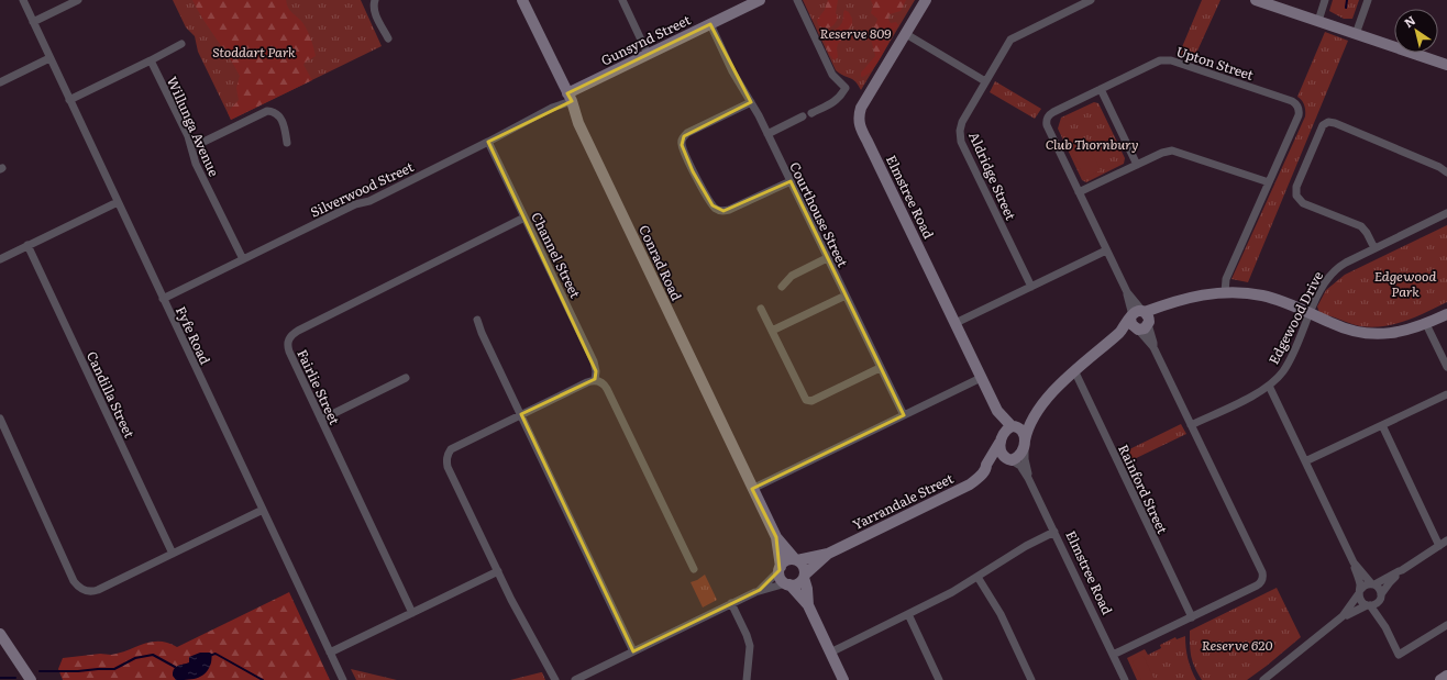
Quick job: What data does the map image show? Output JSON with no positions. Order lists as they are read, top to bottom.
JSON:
{
  "streets": {
    "street": [
      "Gunsynd Street",
      "Upton Street",
      "Willunga Avenue",
      "Aldridge Street",
      "Silverwood Street",
      "Elmstree Road",
      "Courthouse Street",
      "Channel Street",
      "Conrad Road",
      "Edgewood Drive",
      "Fyfe Road",
      "Fairlie Street",
      "Candilla Street",
      "Rainford Street",
      "Yarrandale Street"
    ]
  },
  "crossings": [
    ["Gunsynd Street", "Silverwood Street"],
    ["Gunsynd Street", "Courthouse Street"],
    ["Gunsynd Street", "Conrad Road"],
    ["Willunga Avenue", "Silverwood Street"],
    ["Silverwood Street", "Channel Street"],
    ["Silverwood Street", "Conrad Road"],
    ["Silverwood Street", "Fyfe Road"],
    ["Elmstree Road", "Yarrandale Street"],
    ["Channel Street", "Fairlie Street"],
    ["Conrad Road", "Yarrandale Street"]
  ],
  "parks": [
    "Reserve 809",
    "Stoddart Park",
    "Club Thornbury",
    "Edgewood Park",
    "Reserve 620"
  ],
  "north": "top left"
}
